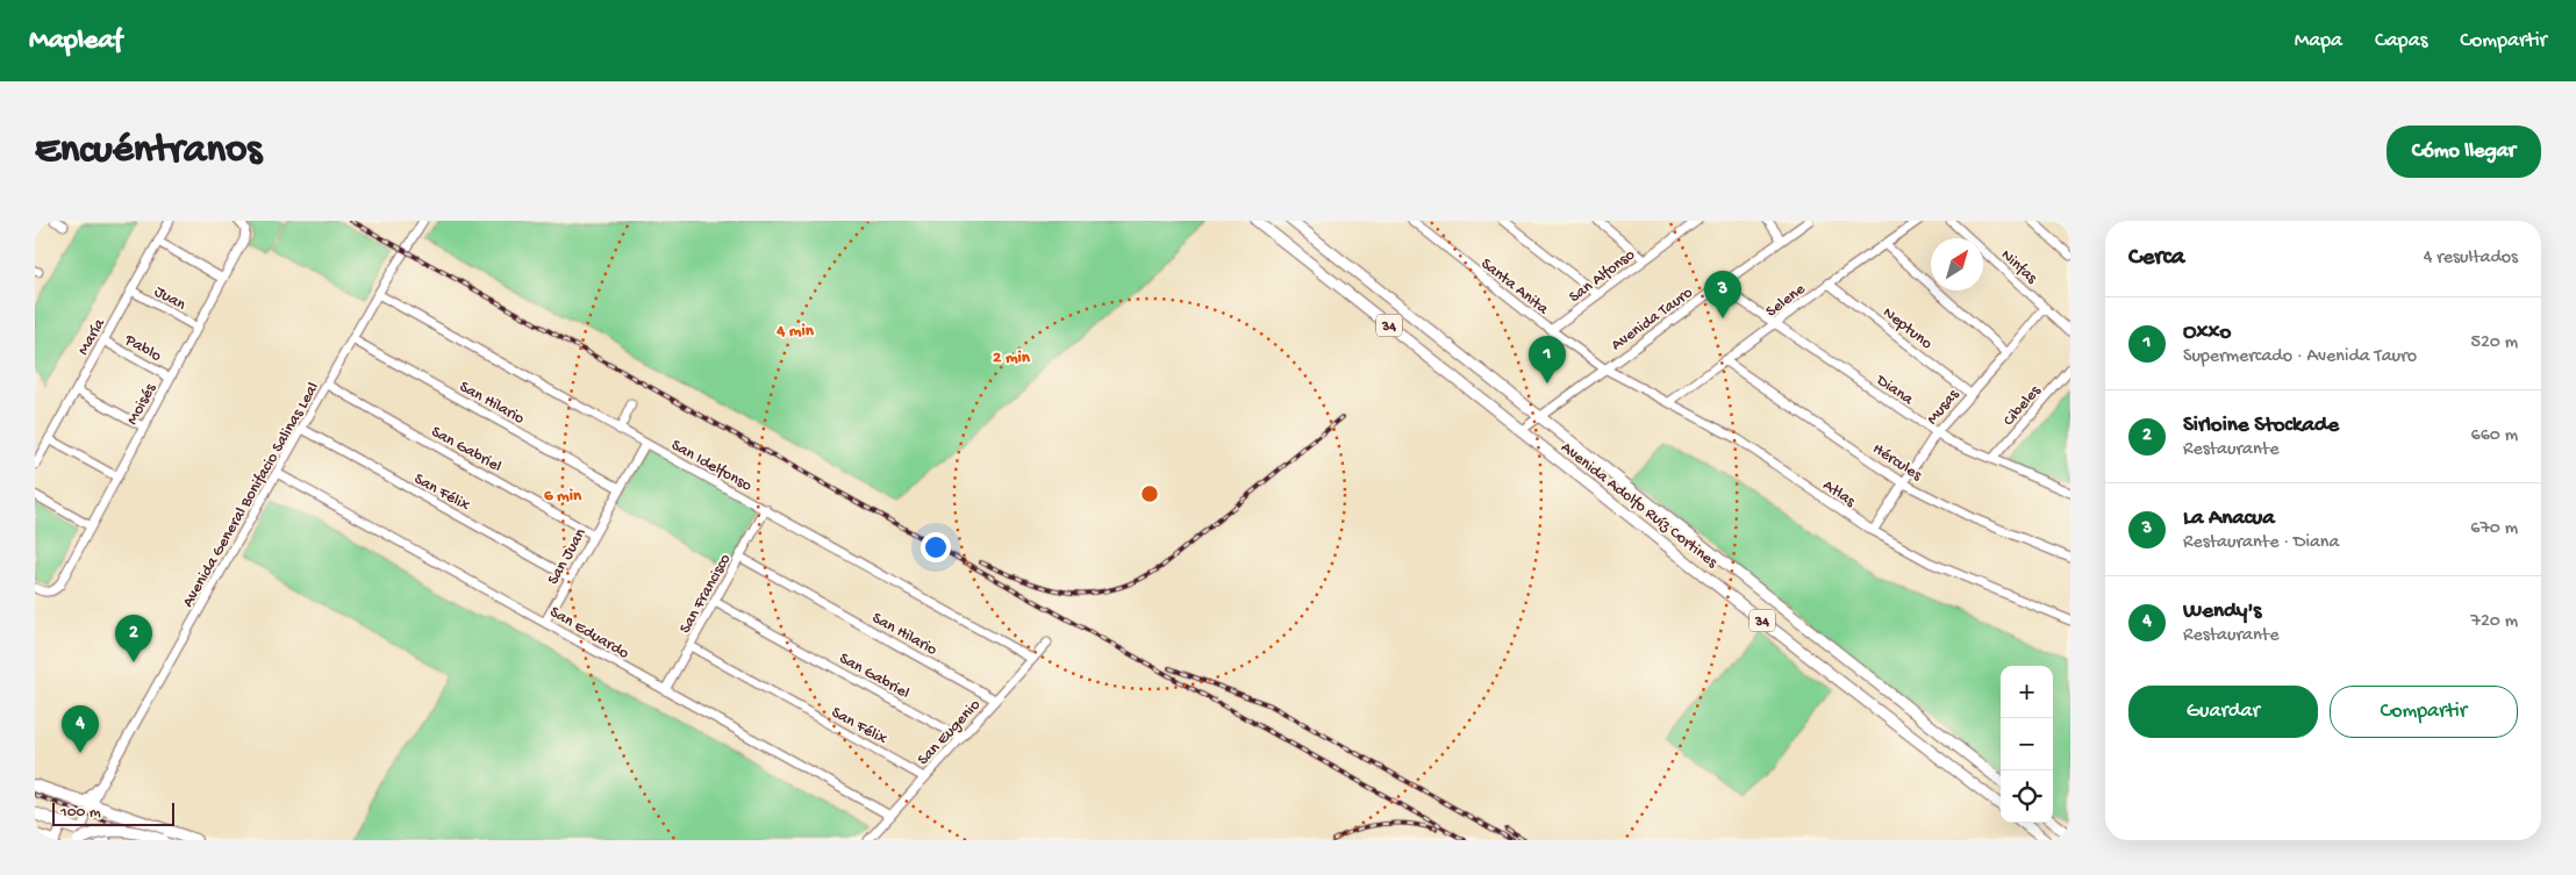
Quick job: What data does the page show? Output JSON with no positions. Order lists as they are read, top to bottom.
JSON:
{
  "streets": {
    "main road": ["34", "Avenida Adolfo Ruíz Cortines"],
    "street": [
      "Ninfas",
      "San Alfonso",
      "Santa Anita",
      "Juan",
      "Selene",
      "Avenida Tauro",
      "Neptuno",
      "María",
      "Pablo",
      "Diana",
      "San Hilario",
      "Moisés",
      "Cibeles",
      "Musas",
      "San Gabriel",
      "Hércules",
      "San Idelfonso",
      "San Félix",
      "Atlas",
      "Avenida General Bonifacio Salinas Leal",
      "San Juan",
      "San Francisco",
      "San Eduardo",
      "San Eugenio"
    ]
  },
  "crossings": [
    ["Ninfas", "Musas"],
    ["San Alfonso", "Santa Anita"],
    ["Santa Anita", "Avenida Tauro"],
    ["Santa Anita", "Atlas"],
    ["Juan", "María"],
    ["Juan", "Moisés"],
    ["Selene", "Neptuno"],
    ["Selene", "Diana"],
    ["Selene", "Hércules"],
    ["Selene", "Atlas"],
    ["Avenida Tauro", "Diana"],
    ["Avenida Tauro", "Atlas"],
    ["Avenida Tauro", "Avenida Adolfo Ruíz Cortines"],
    ["Neptuno", "Musas"],
    ["María", "Pablo"],
    ["Pablo", "Moisés"],
    ["Diana", "Cibeles"],
    ["Diana", "Musas"],
    ["San Hilario", "Avenida General Bonifacio Salinas Leal"],
    ["San Hilario", "San Juan"],
    ["San Hilario", "San Francisco"],
    ["San Hilario", "San Eugenio"],
    ["Musas", "Hércules"],
    ["Musas", "Atlas"],
    ["San Gabriel", "Avenida General Bonifacio Salinas Leal"],
    ["San Gabriel", "San Juan"],
    ["San Gabriel", "San Francisco"],
    ["San Gabriel", "San Eugenio"],
    ["San Idelfonso", "Avenida General Bonifacio Salinas Leal"],
    ["San Idelfonso", "San Juan"],
    ["San Idelfonso", "San Francisco"],
    ["San Idelfonso", "San Eugenio"],
    ["San Félix", "Avenida General Bonifacio Salinas Leal"],
    ["San Félix", "San Juan"],
    ["San Félix", "San Francisco"],
    ["San Félix", "San Eugenio"],
    ["Avenida General Bonifacio Salinas Leal", "San Eduardo"],
    ["San Juan", "San Eduardo"],
    ["San Francisco", "San Eduardo"],
    ["San Eduardo", "San Eugenio"]
  ],
  "scale_bar": "100 m",
  "north": "top right",
  "page": {
    "header": "Mapleaf",
    "nav": ["Mapa", "Capas", "Compartir"],
    "buttons": [
      "Cómo llegar",
      ["Guardar", "Compartir"]
    ],
    "title": "Encuéntranos",
    "heading": ["Cerca", "4 resultados"],
    "pins": [
      "3",
      "1",
      "2",
      "4"
    ],
    "list": [
      {
        "mark": "1",
        "name": "Oxxo",
        "note": "Supermercado · Avenida Tauro",
        "value": "520 m"
      },
      {
        "mark": "2",
        "name": "Sirloine Stockade",
        "note": "Restaurante",
        "value": "660 m"
      },
      {
        "mark": "3",
        "name": "La Anacua",
        "note": "Restaurante · Diana",
        "value": "670 m"
      },
      {
        "mark": "4",
        "name": "Wendy's",
        "note": "Restaurante",
        "value": "720 m"
      }
    ],
    "map_buttons": ["+", "−"],
    "scale": "100 m"
  },
  "rings": ["4 min", "2 min", "6 min"]
}
